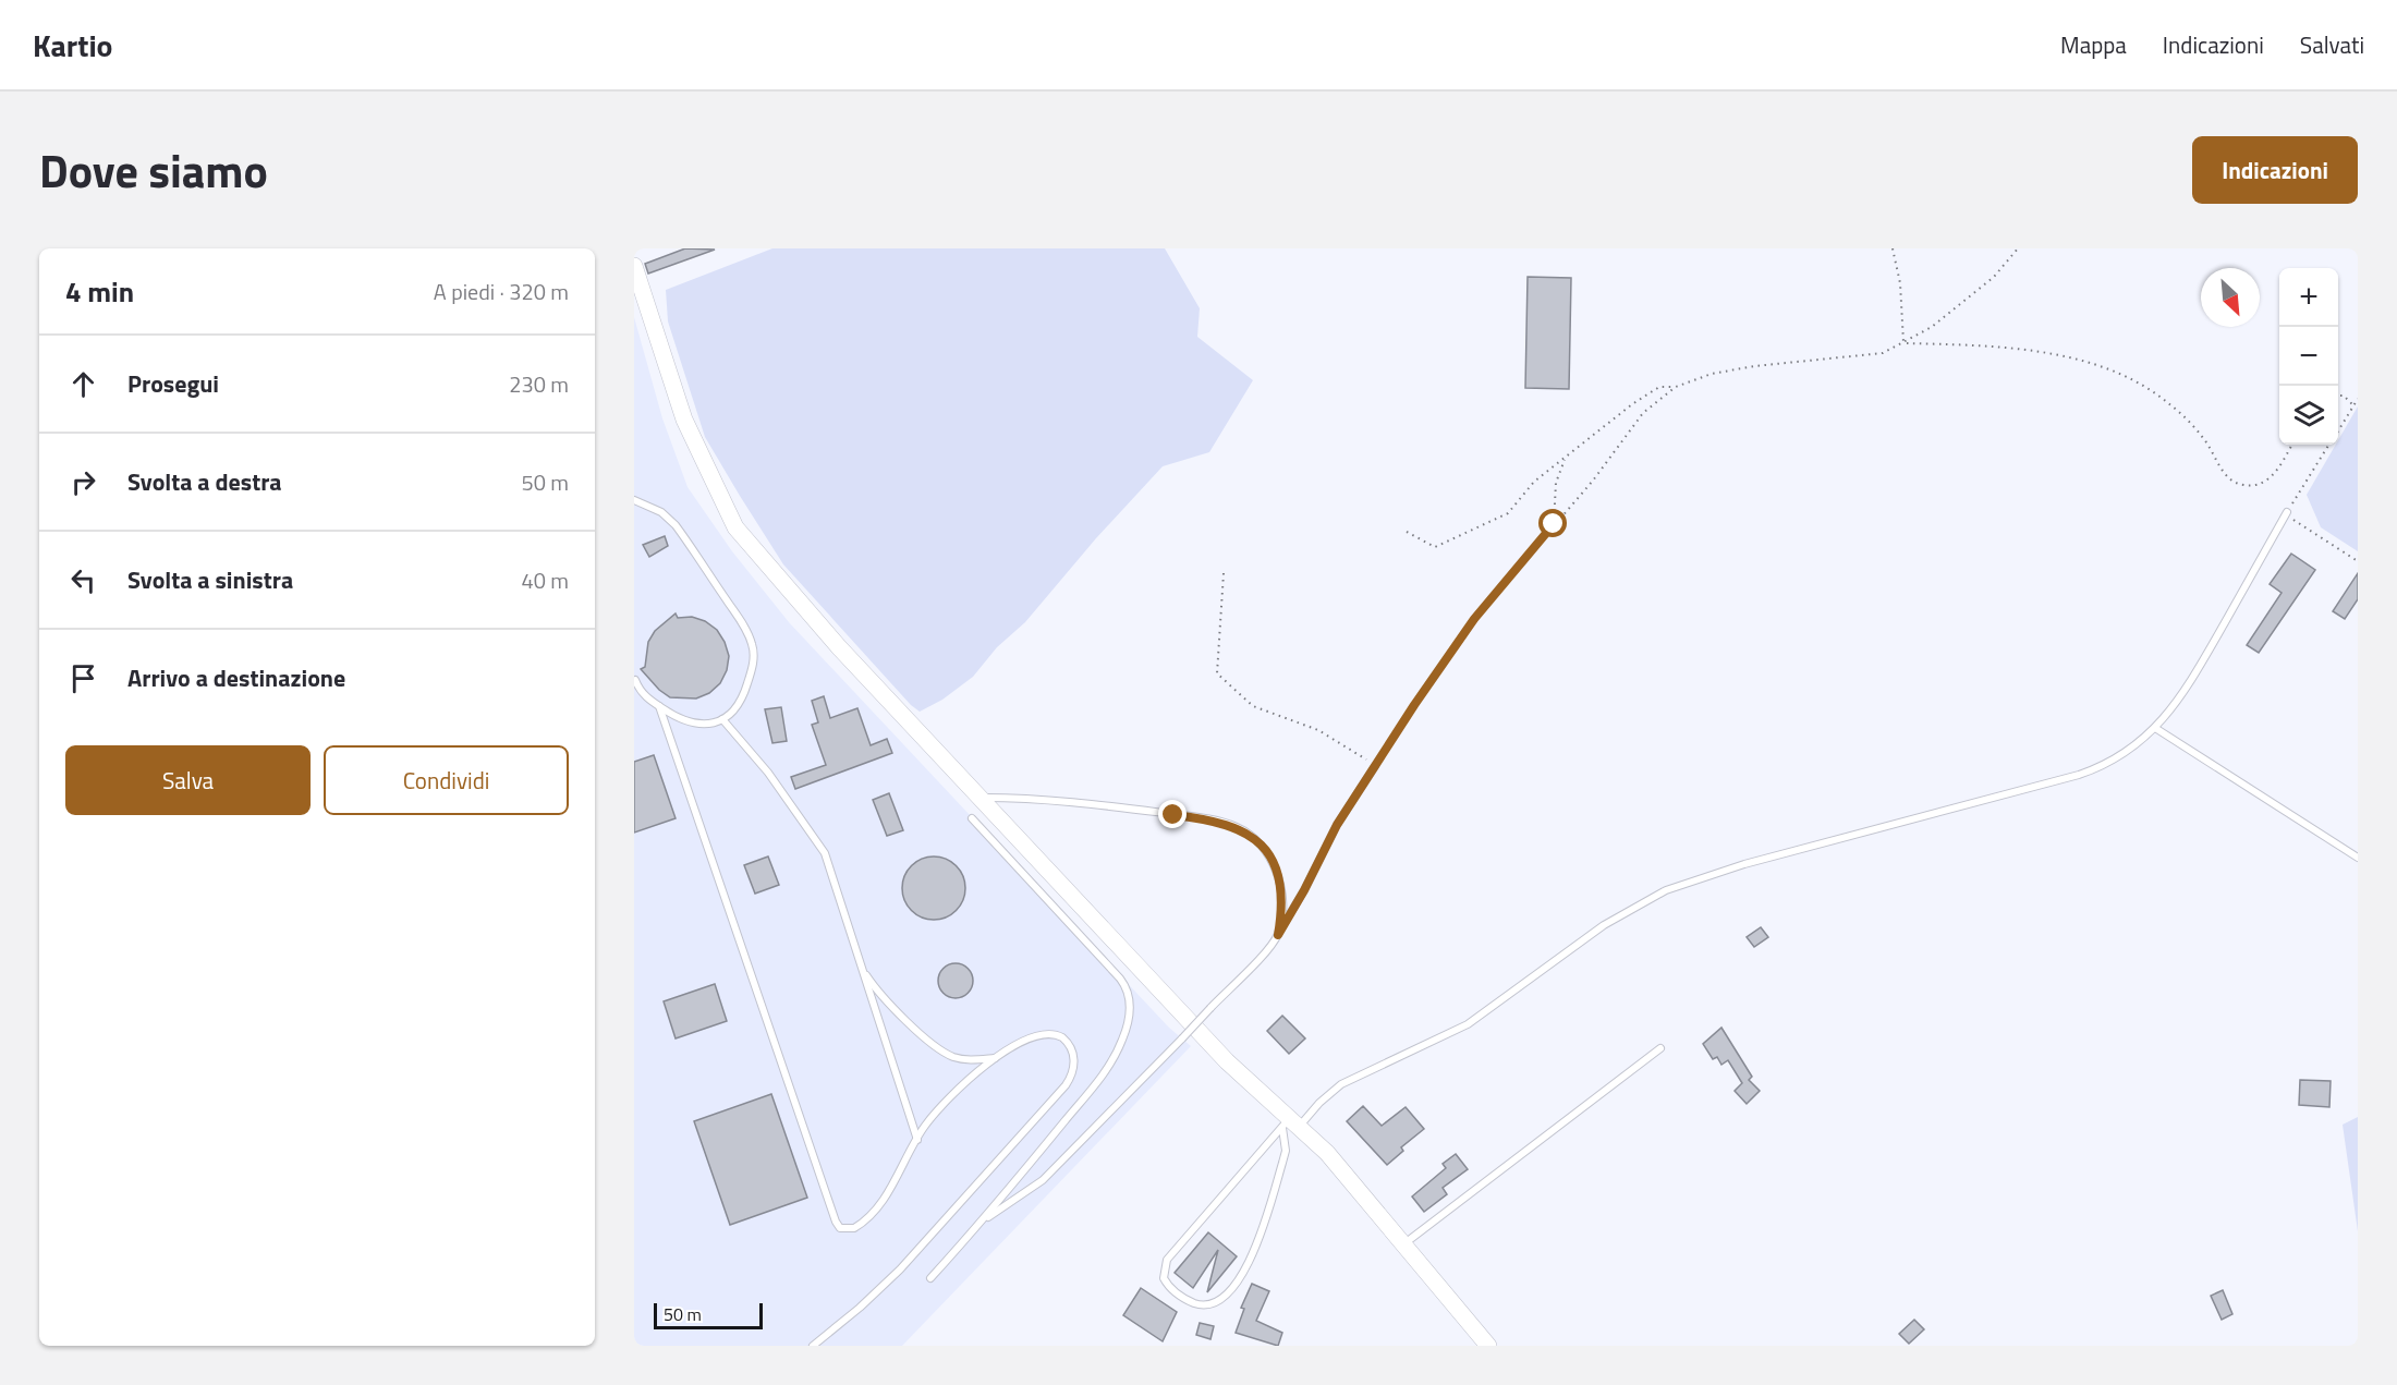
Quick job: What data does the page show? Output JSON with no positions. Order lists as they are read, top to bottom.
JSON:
{
  "scale_bar": "50 m",
  "north": "bottom right",
  "page": {
    "header": "Kartio",
    "nav": ["Mappa", "Indicazioni", "Salvati"],
    "title": "Dove siamo",
    "buttons": [
      "Indicazioni",
      ["Salva", "Condividi"]
    ],
    "heading": ["4 min", "A piedi · 320 m"],
    "map_buttons": ["+", "−"],
    "list": [
      ["Prosegui", "230 m"],
      ["Svolta a destra", "50 m"],
      ["Svolta a sinistra", "40 m"],
      "Arrivo a destinazione"
    ],
    "scale": "50 m"
  }
}
